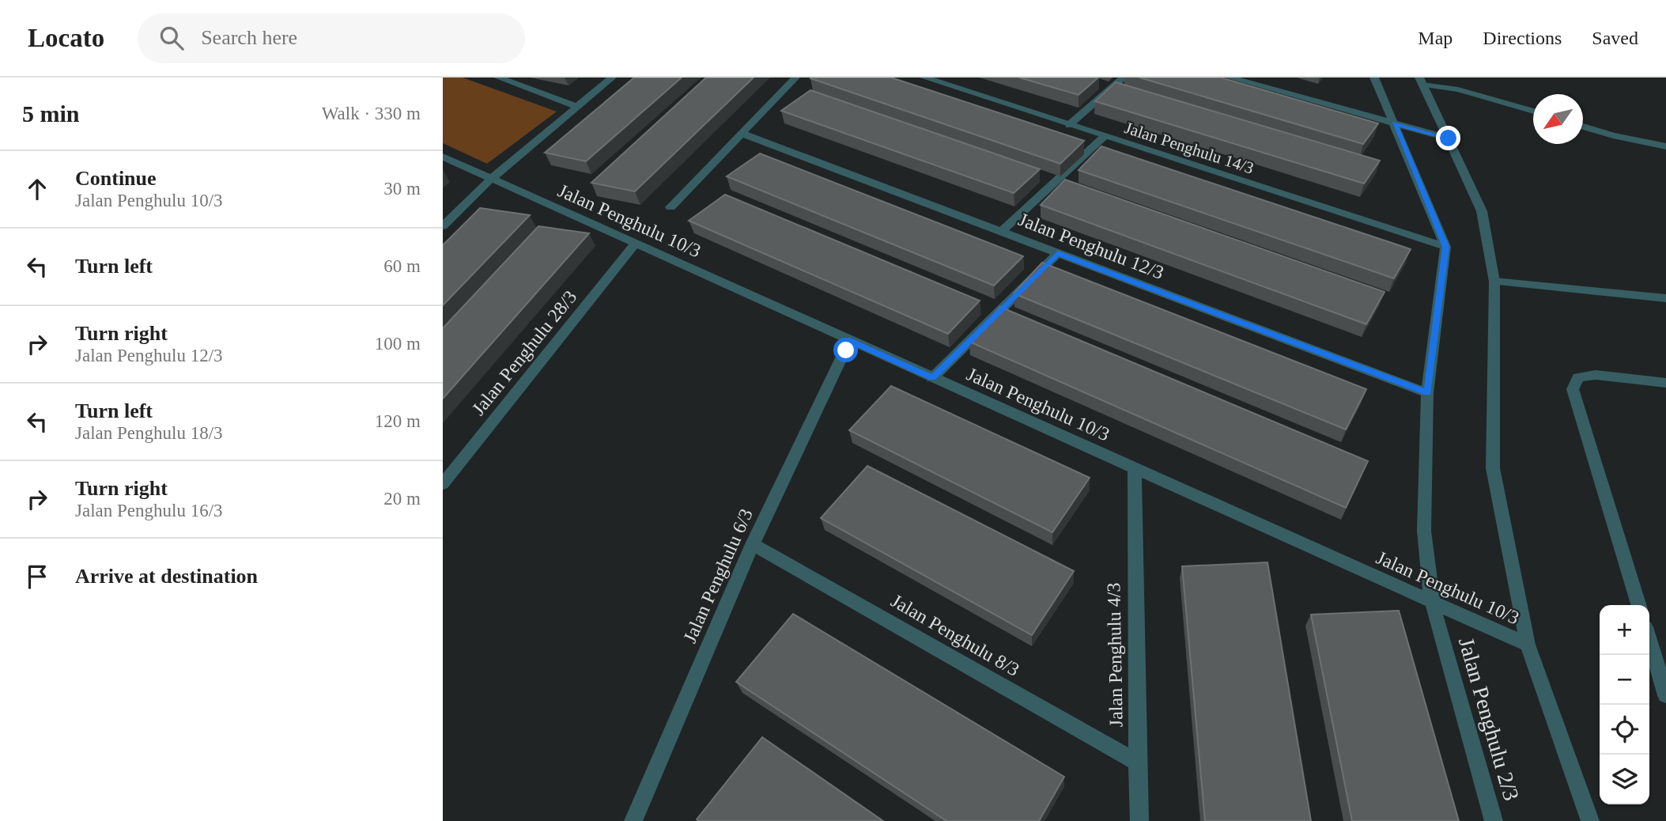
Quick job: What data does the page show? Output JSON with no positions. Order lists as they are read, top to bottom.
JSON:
{
  "streets": {
    "street": [
      "Jalan Penghulu 14/3",
      "Jalan Penghulu 10/3",
      "Jalan Penghulu 12/3",
      "Jalan Penghulu 28/3",
      "Jalan Penghulu 6/3",
      "Jalan Penghulu 8/3",
      "Jalan Penghulu 4/3",
      "Jalan Penghulu 2/3"
    ]
  },
  "crossings": [
    ["Jalan Penghulu 14/3", "Jalan Penghulu 2/3"],
    ["Jalan Penghulu 10/3", "Jalan Penghulu 28/3"],
    ["Jalan Penghulu 10/3", "Jalan Penghulu 6/3"],
    ["Jalan Penghulu 10/3", "Jalan Penghulu 4/3"],
    ["Jalan Penghulu 10/3", "Jalan Penghulu 2/3"],
    ["Jalan Penghulu 12/3", "Jalan Penghulu 2/3"],
    ["Jalan Penghulu 6/3", "Jalan Penghulu 8/3"],
    ["Jalan Penghulu 8/3", "Jalan Penghulu 4/3"]
  ],
  "north": "bottom left",
  "page": {
    "header": "Locato",
    "search": "Search here",
    "nav": ["Map", "Directions", "Saved"],
    "heading": ["5 min", "Walk · 330 m"],
    "list": [
      ["Continue", "Jalan Penghulu 10/3", "30 m"],
      ["Turn left", "60 m"],
      ["Turn right", "Jalan Penghulu 12/3", "100 m"],
      ["Turn left", "Jalan Penghulu 18/3", "120 m"],
      ["Turn right", "Jalan Penghulu 16/3", "20 m"],
      "Arrive at destination"
    ],
    "map_buttons": ["+", "−"]
  }
}
